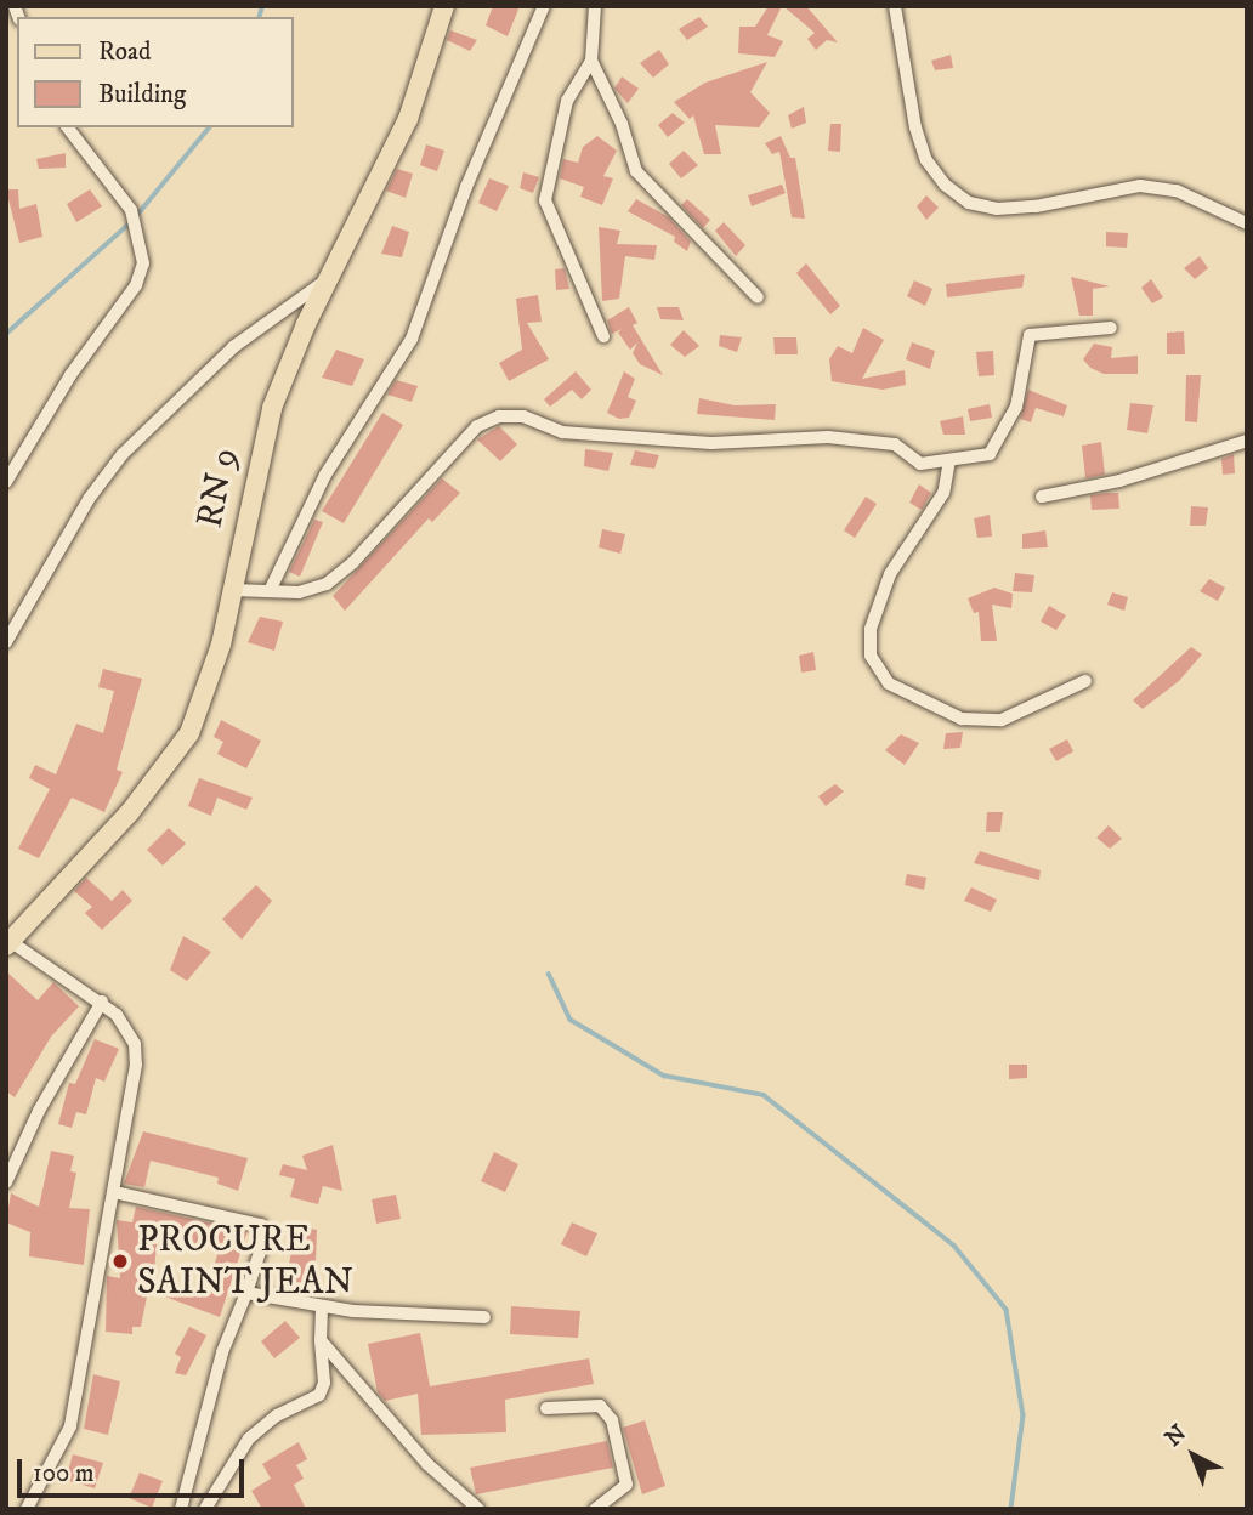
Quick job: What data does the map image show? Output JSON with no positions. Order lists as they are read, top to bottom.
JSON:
{
  "streets": {
    "main road": ["RN 9"]
  },
  "places": ["PROCURE SAINT JEAN"],
  "legend": ["Road", "Building"],
  "scale_bar": "100 m",
  "north": "top left"
}
